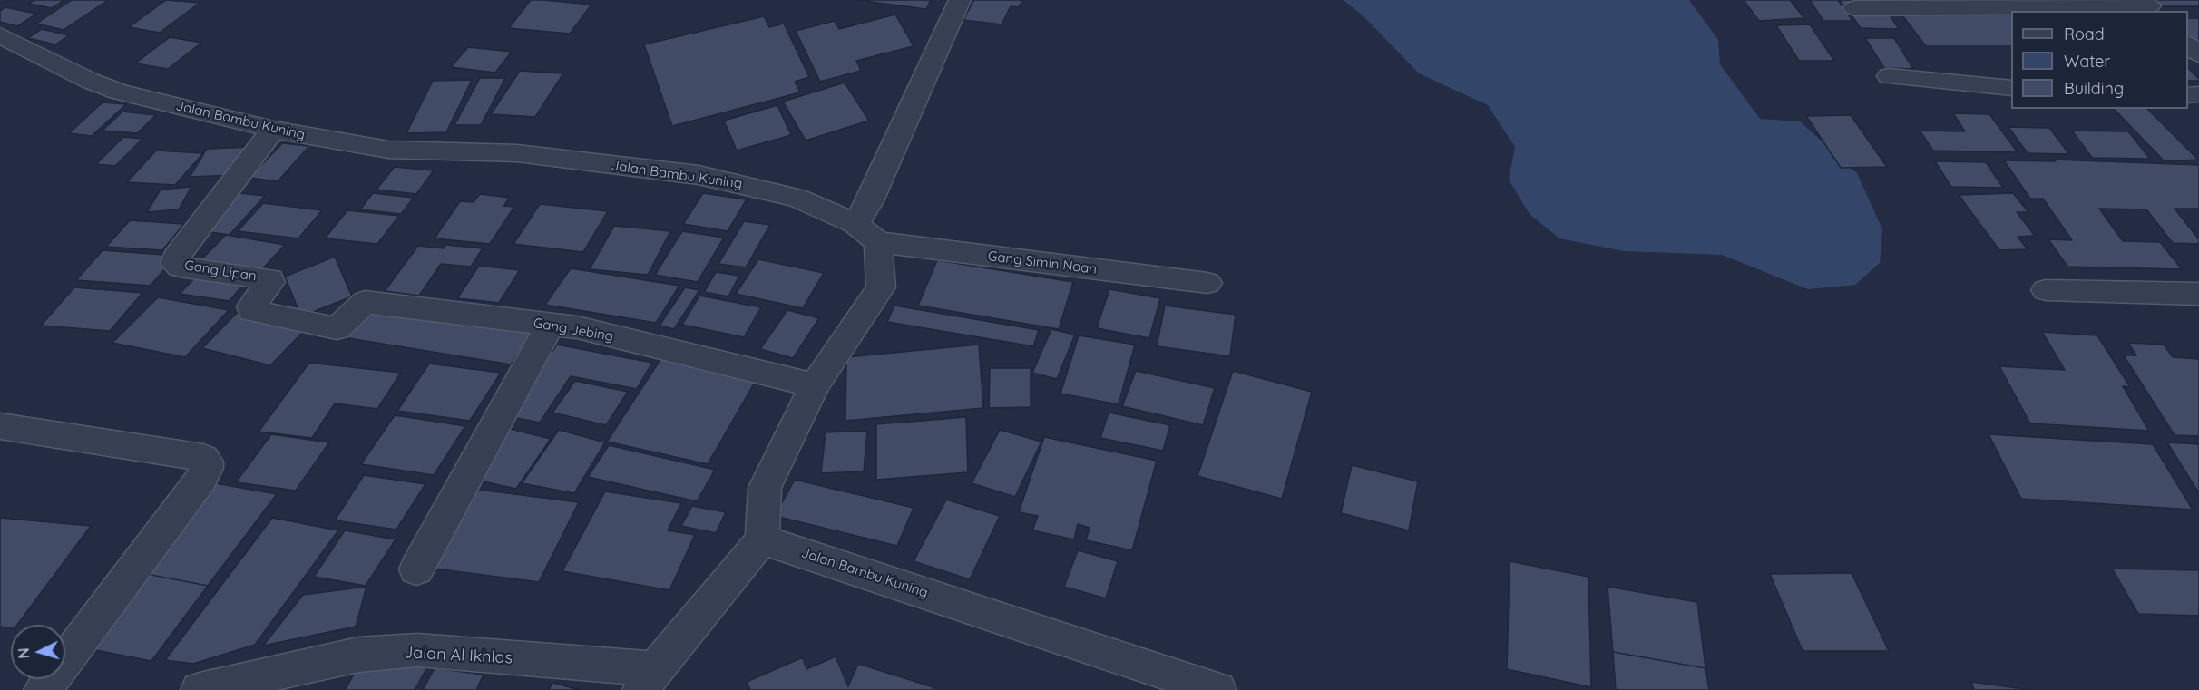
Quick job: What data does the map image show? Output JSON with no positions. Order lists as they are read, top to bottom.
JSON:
{
  "streets": {
    "street": [
      "Jalan Bambu Kuning",
      "Gang Simin Noan",
      "Gang Lipan",
      "Gang Jebing",
      "Jalan Al Ikhlas"
    ]
  },
  "crossings": [
    ["Jalan Bambu Kuning", "Gang Simin Noan"],
    ["Jalan Bambu Kuning", "Gang Lipan"],
    ["Gang Lipan", "Gang Jebing"]
  ],
  "legend": ["Road", "Water", "Building"],
  "north": "left"
}
